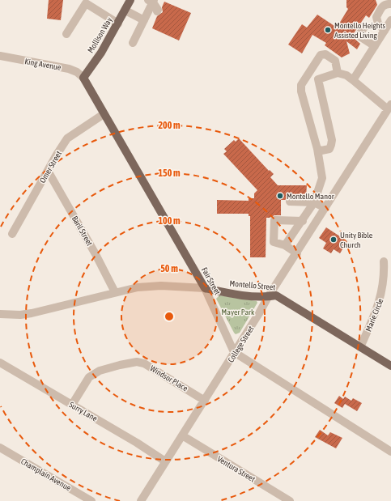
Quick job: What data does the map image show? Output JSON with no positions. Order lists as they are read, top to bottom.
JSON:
{
  "streets": {
    "main road": ["Mollison Way", "Fair Street", "Montello Street"],
    "street": [
      "King Avenue",
      "Omer Street",
      "Baril Street",
      "Marie Circle",
      "College Street",
      "Windsor Place",
      "Surry Lane",
      "Ventura Street",
      "Champlain Avenue"
    ]
  },
  "crossings": [
    ["Mollison Way", "King Avenue"],
    ["Mollison Way", "Fair Street"],
    ["King Avenue", "Fair Street"],
    ["Omer Street", "Baril Street"],
    ["Omer Street", "Fair Street"],
    ["Baril Street", "Montello Street"],
    ["Fair Street", "Montello Street"],
    ["Fair Street", "College Street"],
    ["Montello Street", "Marie Circle"],
    ["Montello Street", "College Street"],
    ["College Street", "Windsor Place"],
    ["College Street", "Surry Lane"],
    ["College Street", "Ventura Street"],
    ["Windsor Place", "Surry Lane"]
  ],
  "parks": ["Mayer Park"],
  "places": ["Montello Heights Assisted Living", "Montello Manor", "Unity Bible Church"],
  "rings": [
    "200 m",
    "150 m",
    "100 m",
    "50 m"
  ]
}
